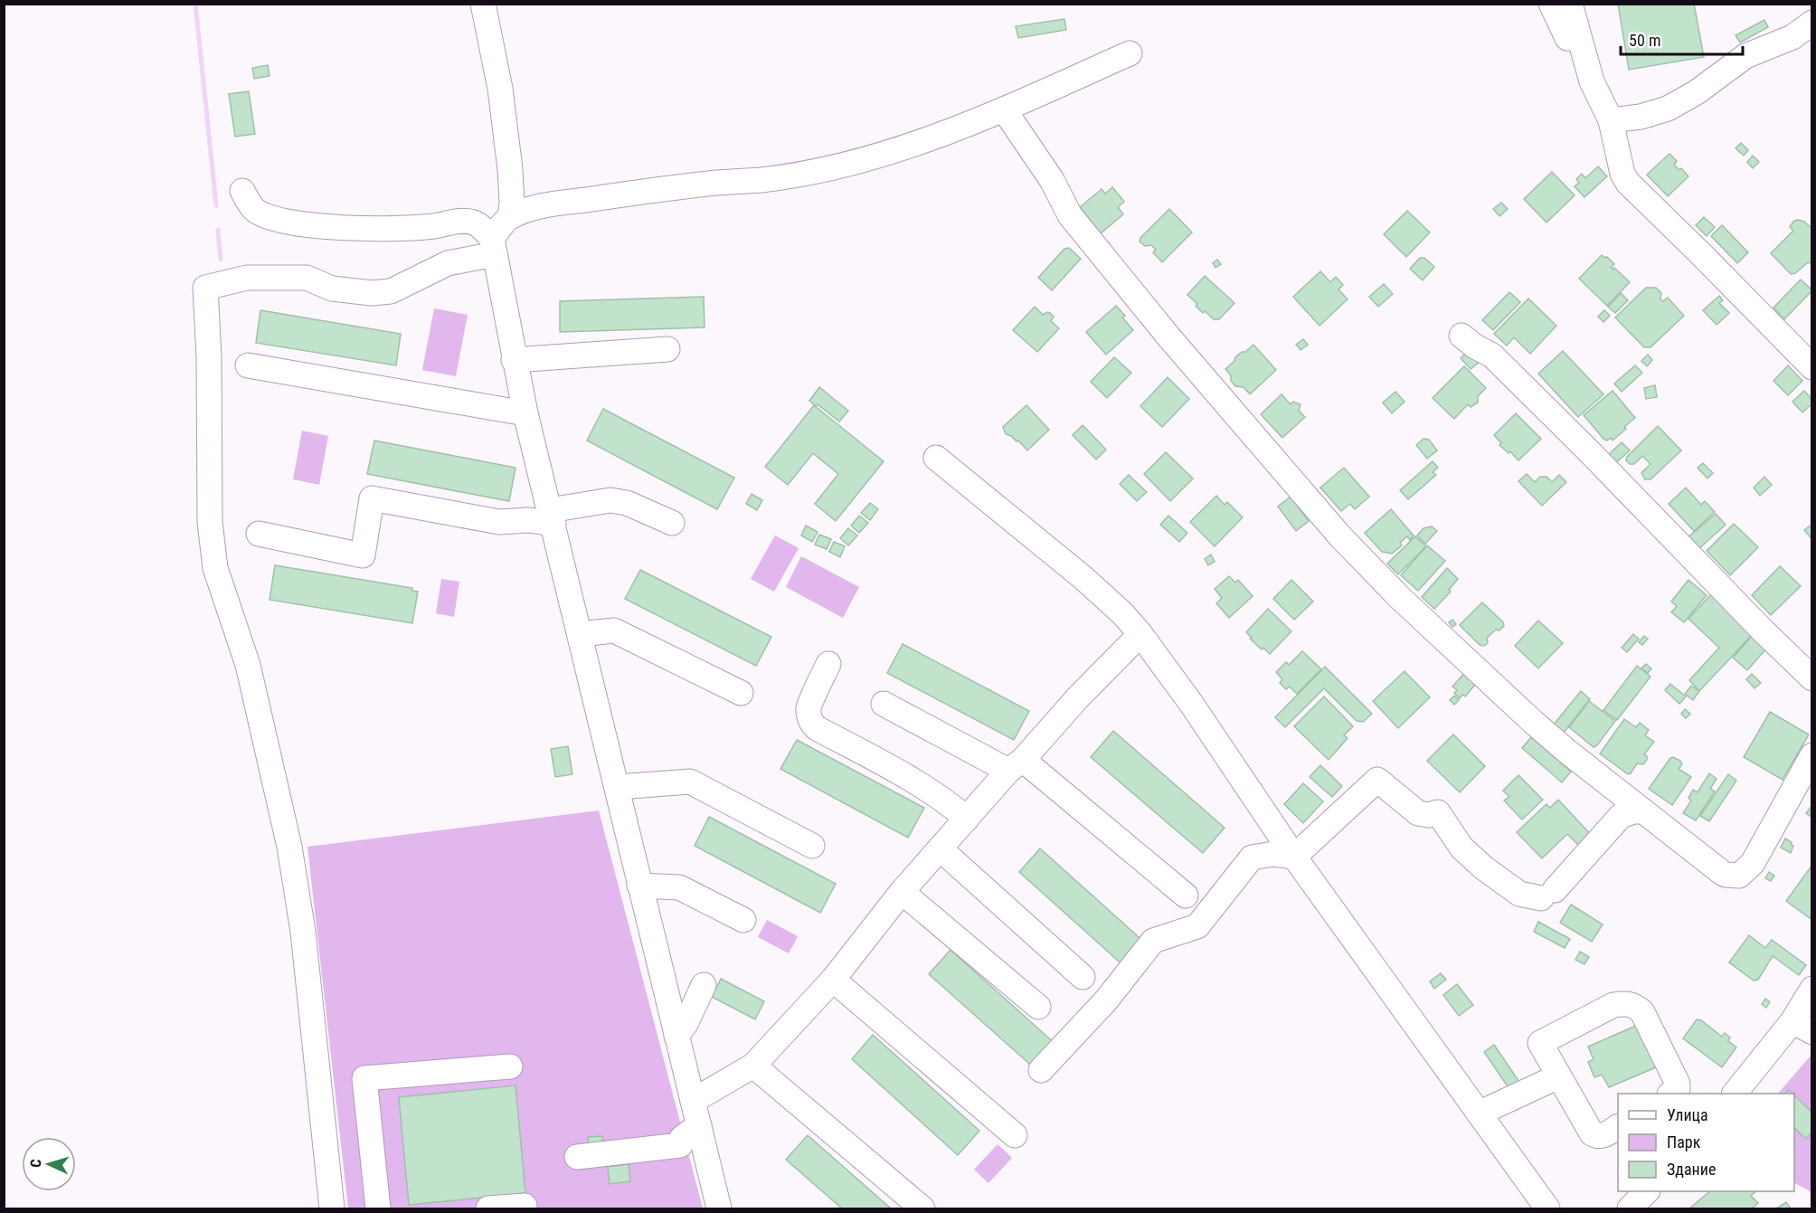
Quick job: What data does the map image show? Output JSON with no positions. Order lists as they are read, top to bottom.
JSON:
{
  "legend": ["Улица", "Парк", "Здание"],
  "scale_bar": "50 m",
  "north": "left"
}
